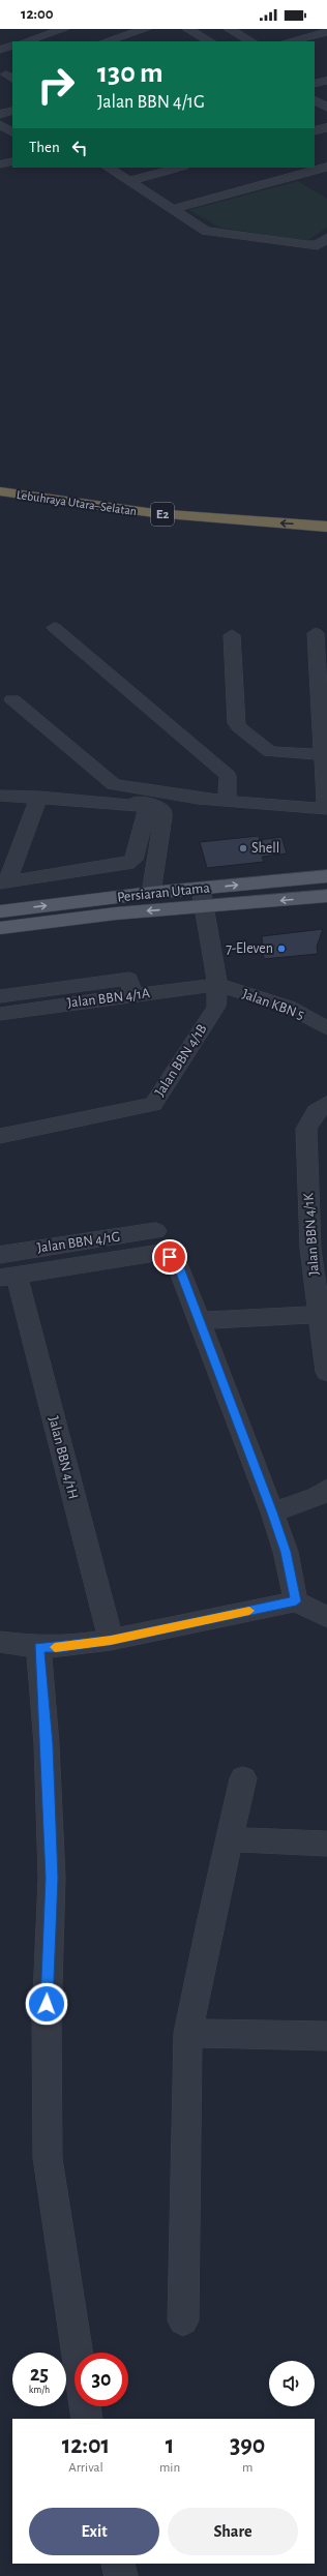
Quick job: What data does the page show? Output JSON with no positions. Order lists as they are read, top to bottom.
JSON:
{
  "streets": {
    "highway": ["Lebuhraya Utara–Selatan", "E2"],
    "main road": ["Persiaran Utama"],
    "street": [
      "Jalan BBN 4/1A",
      "Jalan KBN 5",
      "Jalan BBN 4/1B",
      "Jalan BBN 4/1K",
      "Jalan BBN 4/1G",
      "Jalan BBN 4/1H"
    ]
  },
  "crossings": [
    ["Persiaran Utama", "Jalan BBN 4/1B"],
    ["Jalan BBN 4/1A", "Jalan KBN 5"],
    ["Jalan BBN 4/1A", "Jalan BBN 4/1B"],
    ["Jalan KBN 5", "Jalan BBN 4/1B"]
  ],
  "places": ["Shell", "7-Eleven"],
  "page": {
    "status": "12:00",
    "turn": ["130 m", "Jalan BBN 4/1G"],
    "then": "Then",
    "speed": "25 km/h",
    "limit": "30",
    "eta": [
      "12:01",
      "Arrival",
      "1",
      "min",
      "390",
      "m"
    ],
    "buttons": ["Exit", "Share"]
  }
}
